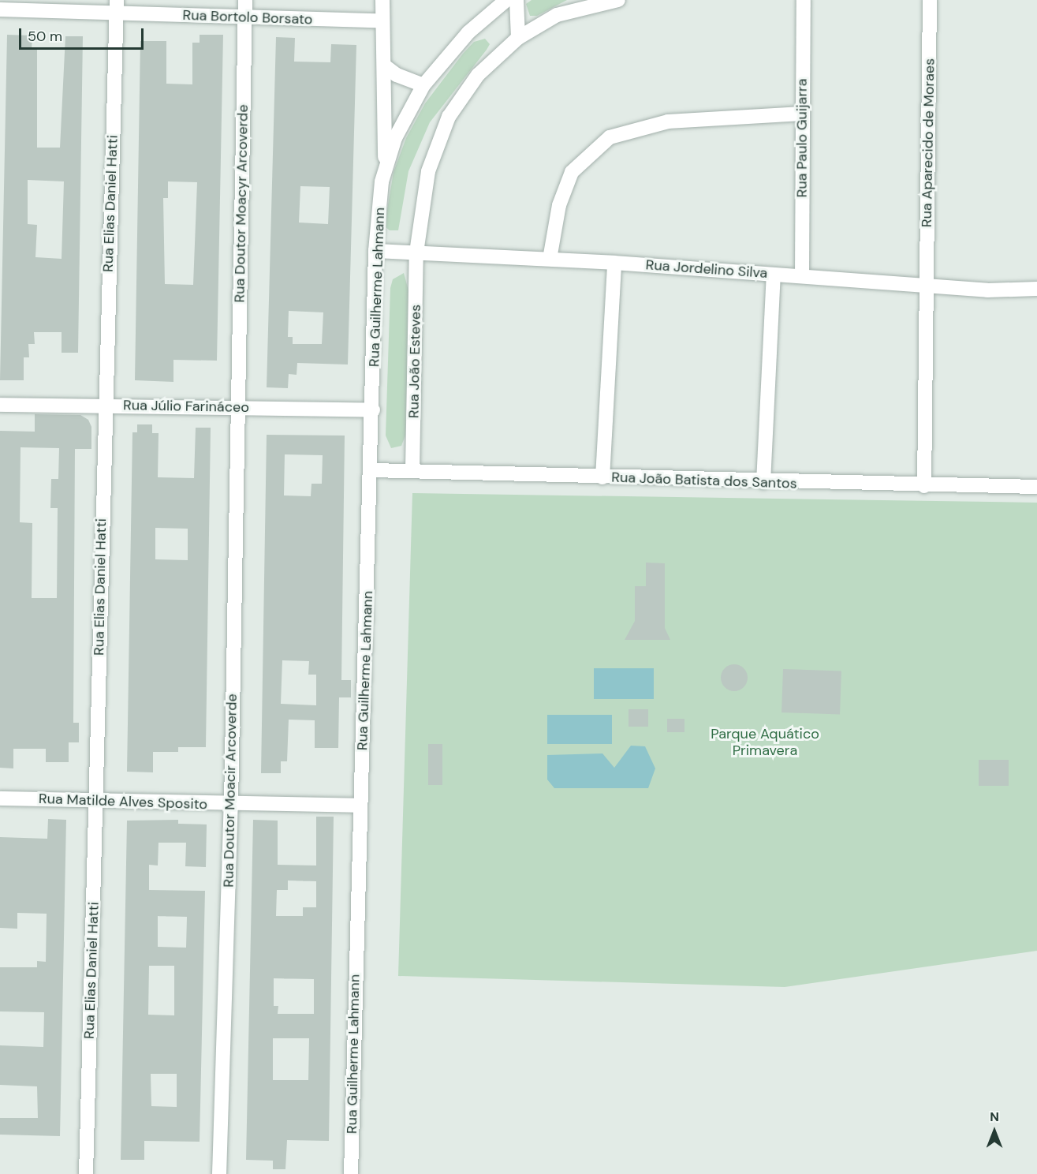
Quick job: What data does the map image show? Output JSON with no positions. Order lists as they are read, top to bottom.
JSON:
{
  "streets": {
    "street": [
      "Rua Bortolo Borsato",
      "Rua Paulo Guijarra",
      "Rua Aparecido de Moraes",
      "Rua Elias Daniel Hatti",
      "Rua Doutor Moacyr Arcoverde",
      "Rua Jordelino Silva",
      "Rua Guilherme Lahmann",
      "Rua João Esteves",
      "Rua Júlio Farináceo",
      "Rua João Batista dos Santos",
      "Rua Doutor Moacir Arcoverde",
      "Rua Matilde Alves Sposito"
    ]
  },
  "crossings": [
    ["Rua Bortolo Borsato", "Rua Elias Daniel Hatti"],
    ["Rua Bortolo Borsato", "Rua Doutor Moacyr Arcoverde"],
    ["Rua Bortolo Borsato", "Rua Guilherme Lahmann"],
    ["Rua Paulo Guijarra", "Rua Jordelino Silva"],
    ["Rua Aparecido de Moraes", "Rua Jordelino Silva"],
    ["Rua Aparecido de Moraes", "Rua João Batista dos Santos"],
    ["Rua Elias Daniel Hatti", "Rua Júlio Farináceo"],
    ["Rua Elias Daniel Hatti", "Rua Matilde Alves Sposito"],
    ["Rua Doutor Moacyr Arcoverde", "Rua Júlio Farináceo"],
    ["Rua Doutor Moacyr Arcoverde", "Rua Doutor Moacir Arcoverde"],
    ["Rua Jordelino Silva", "Rua Guilherme Lahmann"],
    ["Rua Jordelino Silva", "Rua João Esteves"],
    ["Rua Guilherme Lahmann", "Rua Júlio Farináceo"],
    ["Rua Guilherme Lahmann", "Rua João Batista dos Santos"],
    ["Rua Guilherme Lahmann", "Rua Matilde Alves Sposito"],
    ["Rua João Esteves", "Rua João Batista dos Santos"],
    ["Rua Júlio Farináceo", "Rua Doutor Moacir Arcoverde"],
    ["Rua Doutor Moacir Arcoverde", "Rua Matilde Alves Sposito"]
  ],
  "parks": ["Parque Aquático Primavera"],
  "scale_bar": "50 m",
  "north": "top"
}
